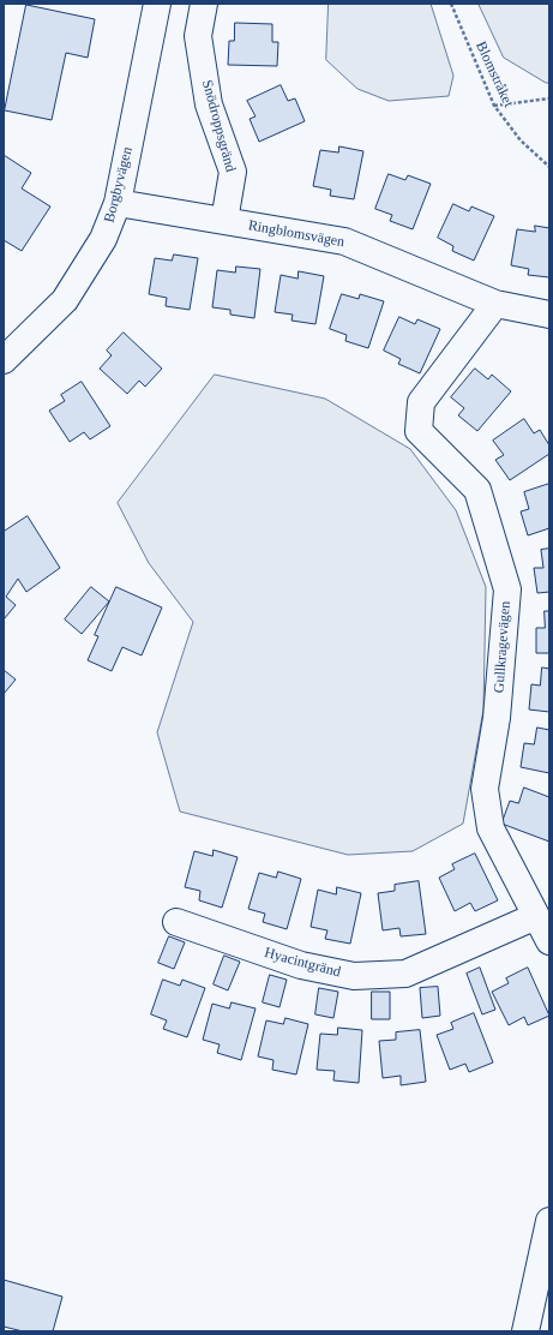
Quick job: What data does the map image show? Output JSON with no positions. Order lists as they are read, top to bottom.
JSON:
{
  "streets": {
    "street": [
      "Snödroppsgränd",
      "Borgbyvägen",
      "Ringblomsvägen",
      "Gullkragevägen",
      "Hyacintgränd"
    ],
    "path": ["Blomstråket"]
  },
  "crossings": [
    ["Snödroppsgränd", "Ringblomsvägen"],
    ["Borgbyvägen", "Ringblomsvägen"],
    ["Ringblomsvägen", "Gullkragevägen"],
    ["Gullkragevägen", "Hyacintgränd"]
  ]
}
